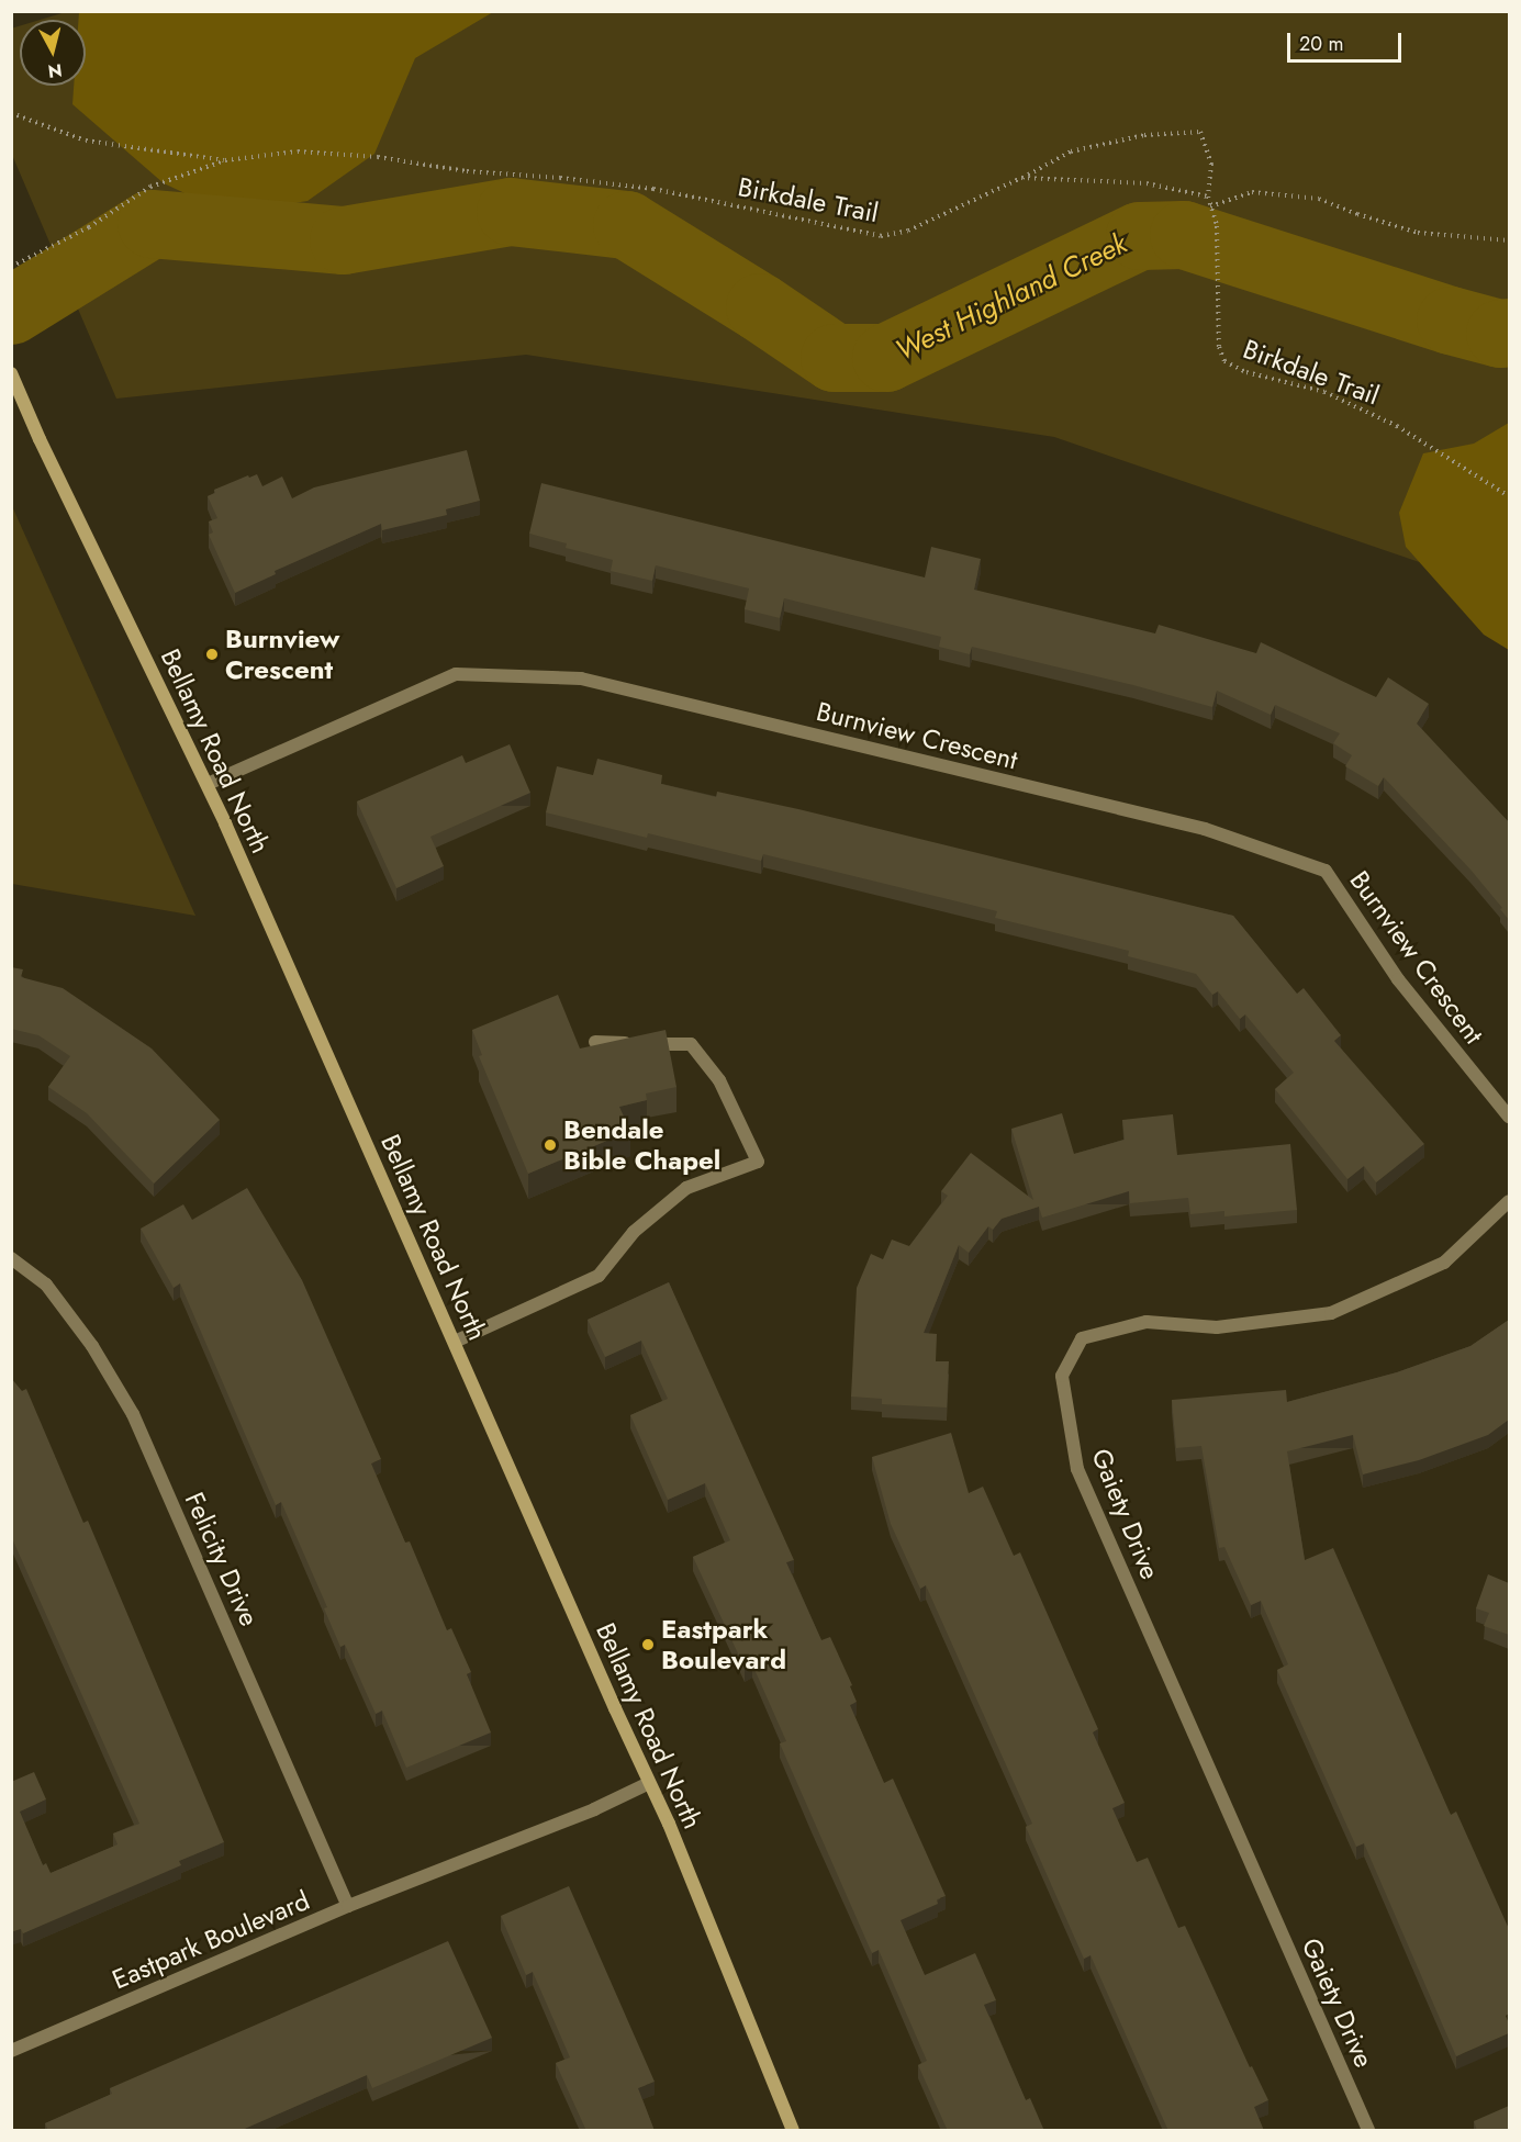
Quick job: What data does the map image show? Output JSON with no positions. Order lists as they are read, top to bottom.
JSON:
{
  "streets": {
    "street": [
      "Burnview Crescent",
      "Bellamy Road North",
      "Gaiety Drive",
      "Felicity Drive",
      "Eastpark Boulevard"
    ],
    "path": ["Birkdale Trail"]
  },
  "crossings": [
    ["Burnview Crescent", "Bellamy Road North"],
    ["Bellamy Road North", "Eastpark Boulevard"],
    ["Felicity Drive", "Eastpark Boulevard"]
  ],
  "water": ["West Highland Creek"],
  "places": ["Burnview Crescent", "Bendale Bible Chapel", "Eastpark Boulevard"],
  "scale_bar": "20 m",
  "north": "bottom"
}
